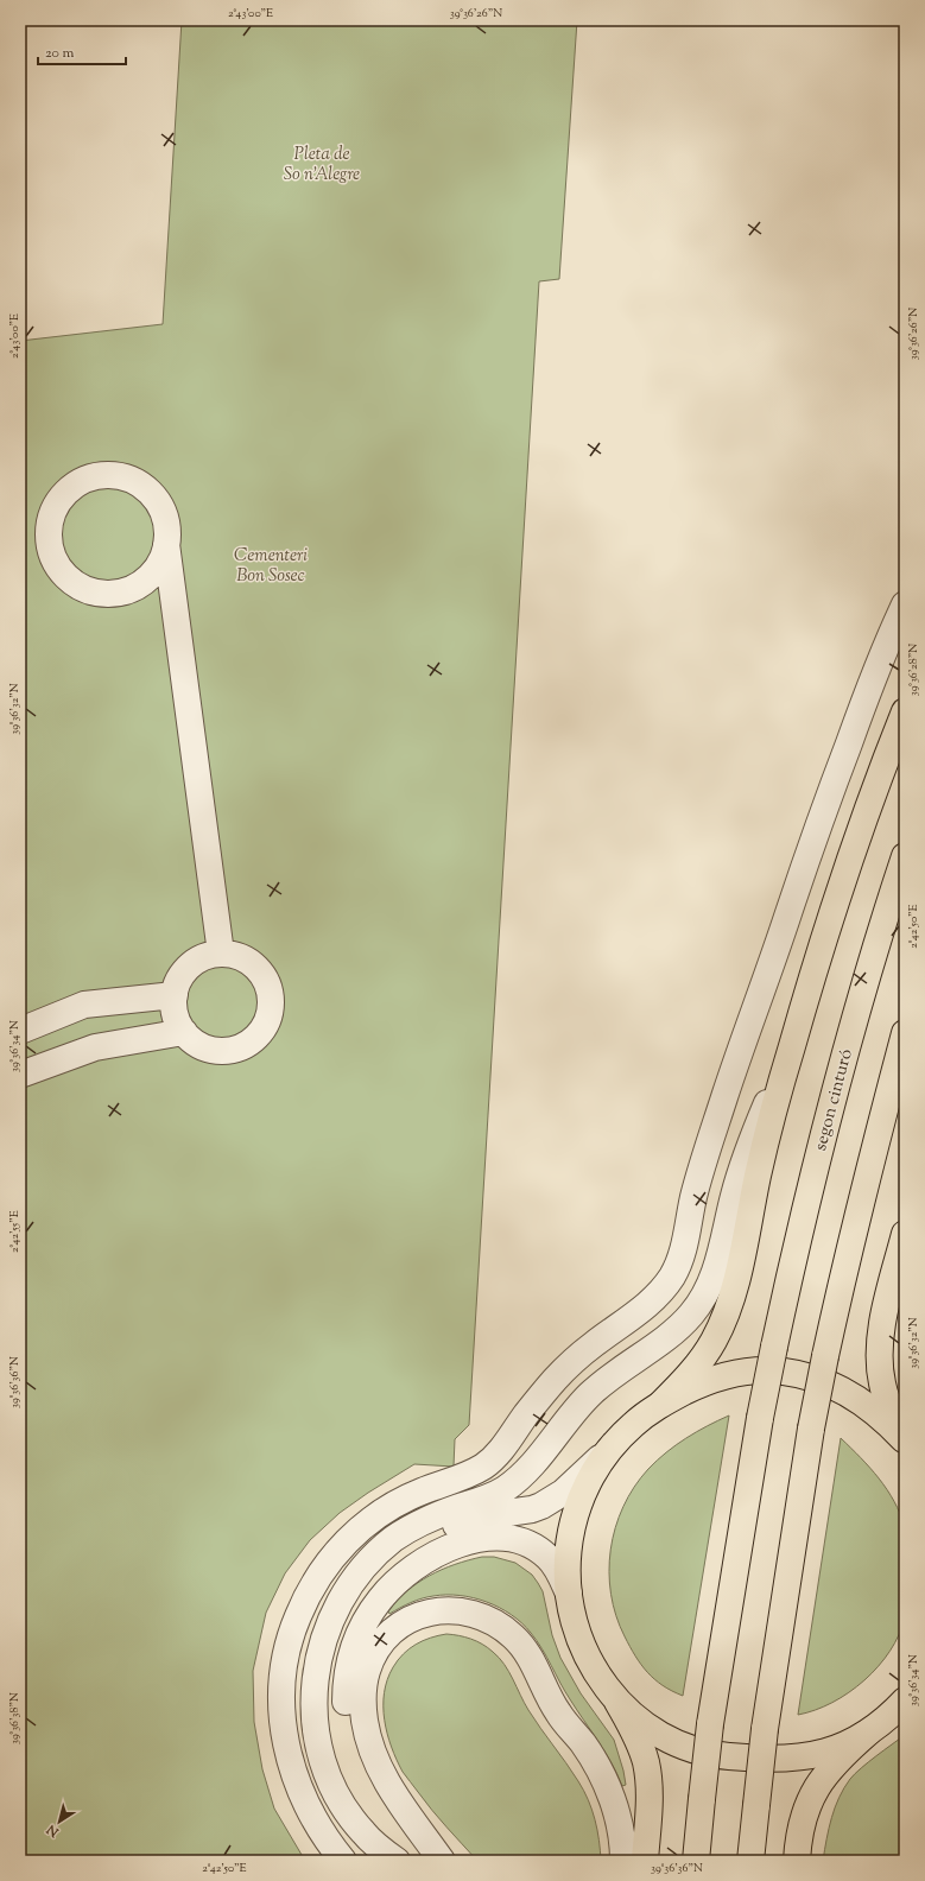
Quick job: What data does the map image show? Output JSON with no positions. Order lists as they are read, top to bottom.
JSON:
{
  "streets": {
    "main road": ["segon cinturó"]
  },
  "parks": ["Pleta de So n'Alegre", "Cementeri Bon Sosec"],
  "scale_bar": "20 m",
  "north": "bottom left",
  "coordinates": [
    "2°43'00\"E",
    "39°36'26\"N",
    "39°36'28\"N",
    "39°36'32\"N",
    "2°42'50\"E",
    "39°36'34\"N",
    "2°42'55\"E",
    "39°36'36\"N",
    "39°36'38\"N"
  ]
}
